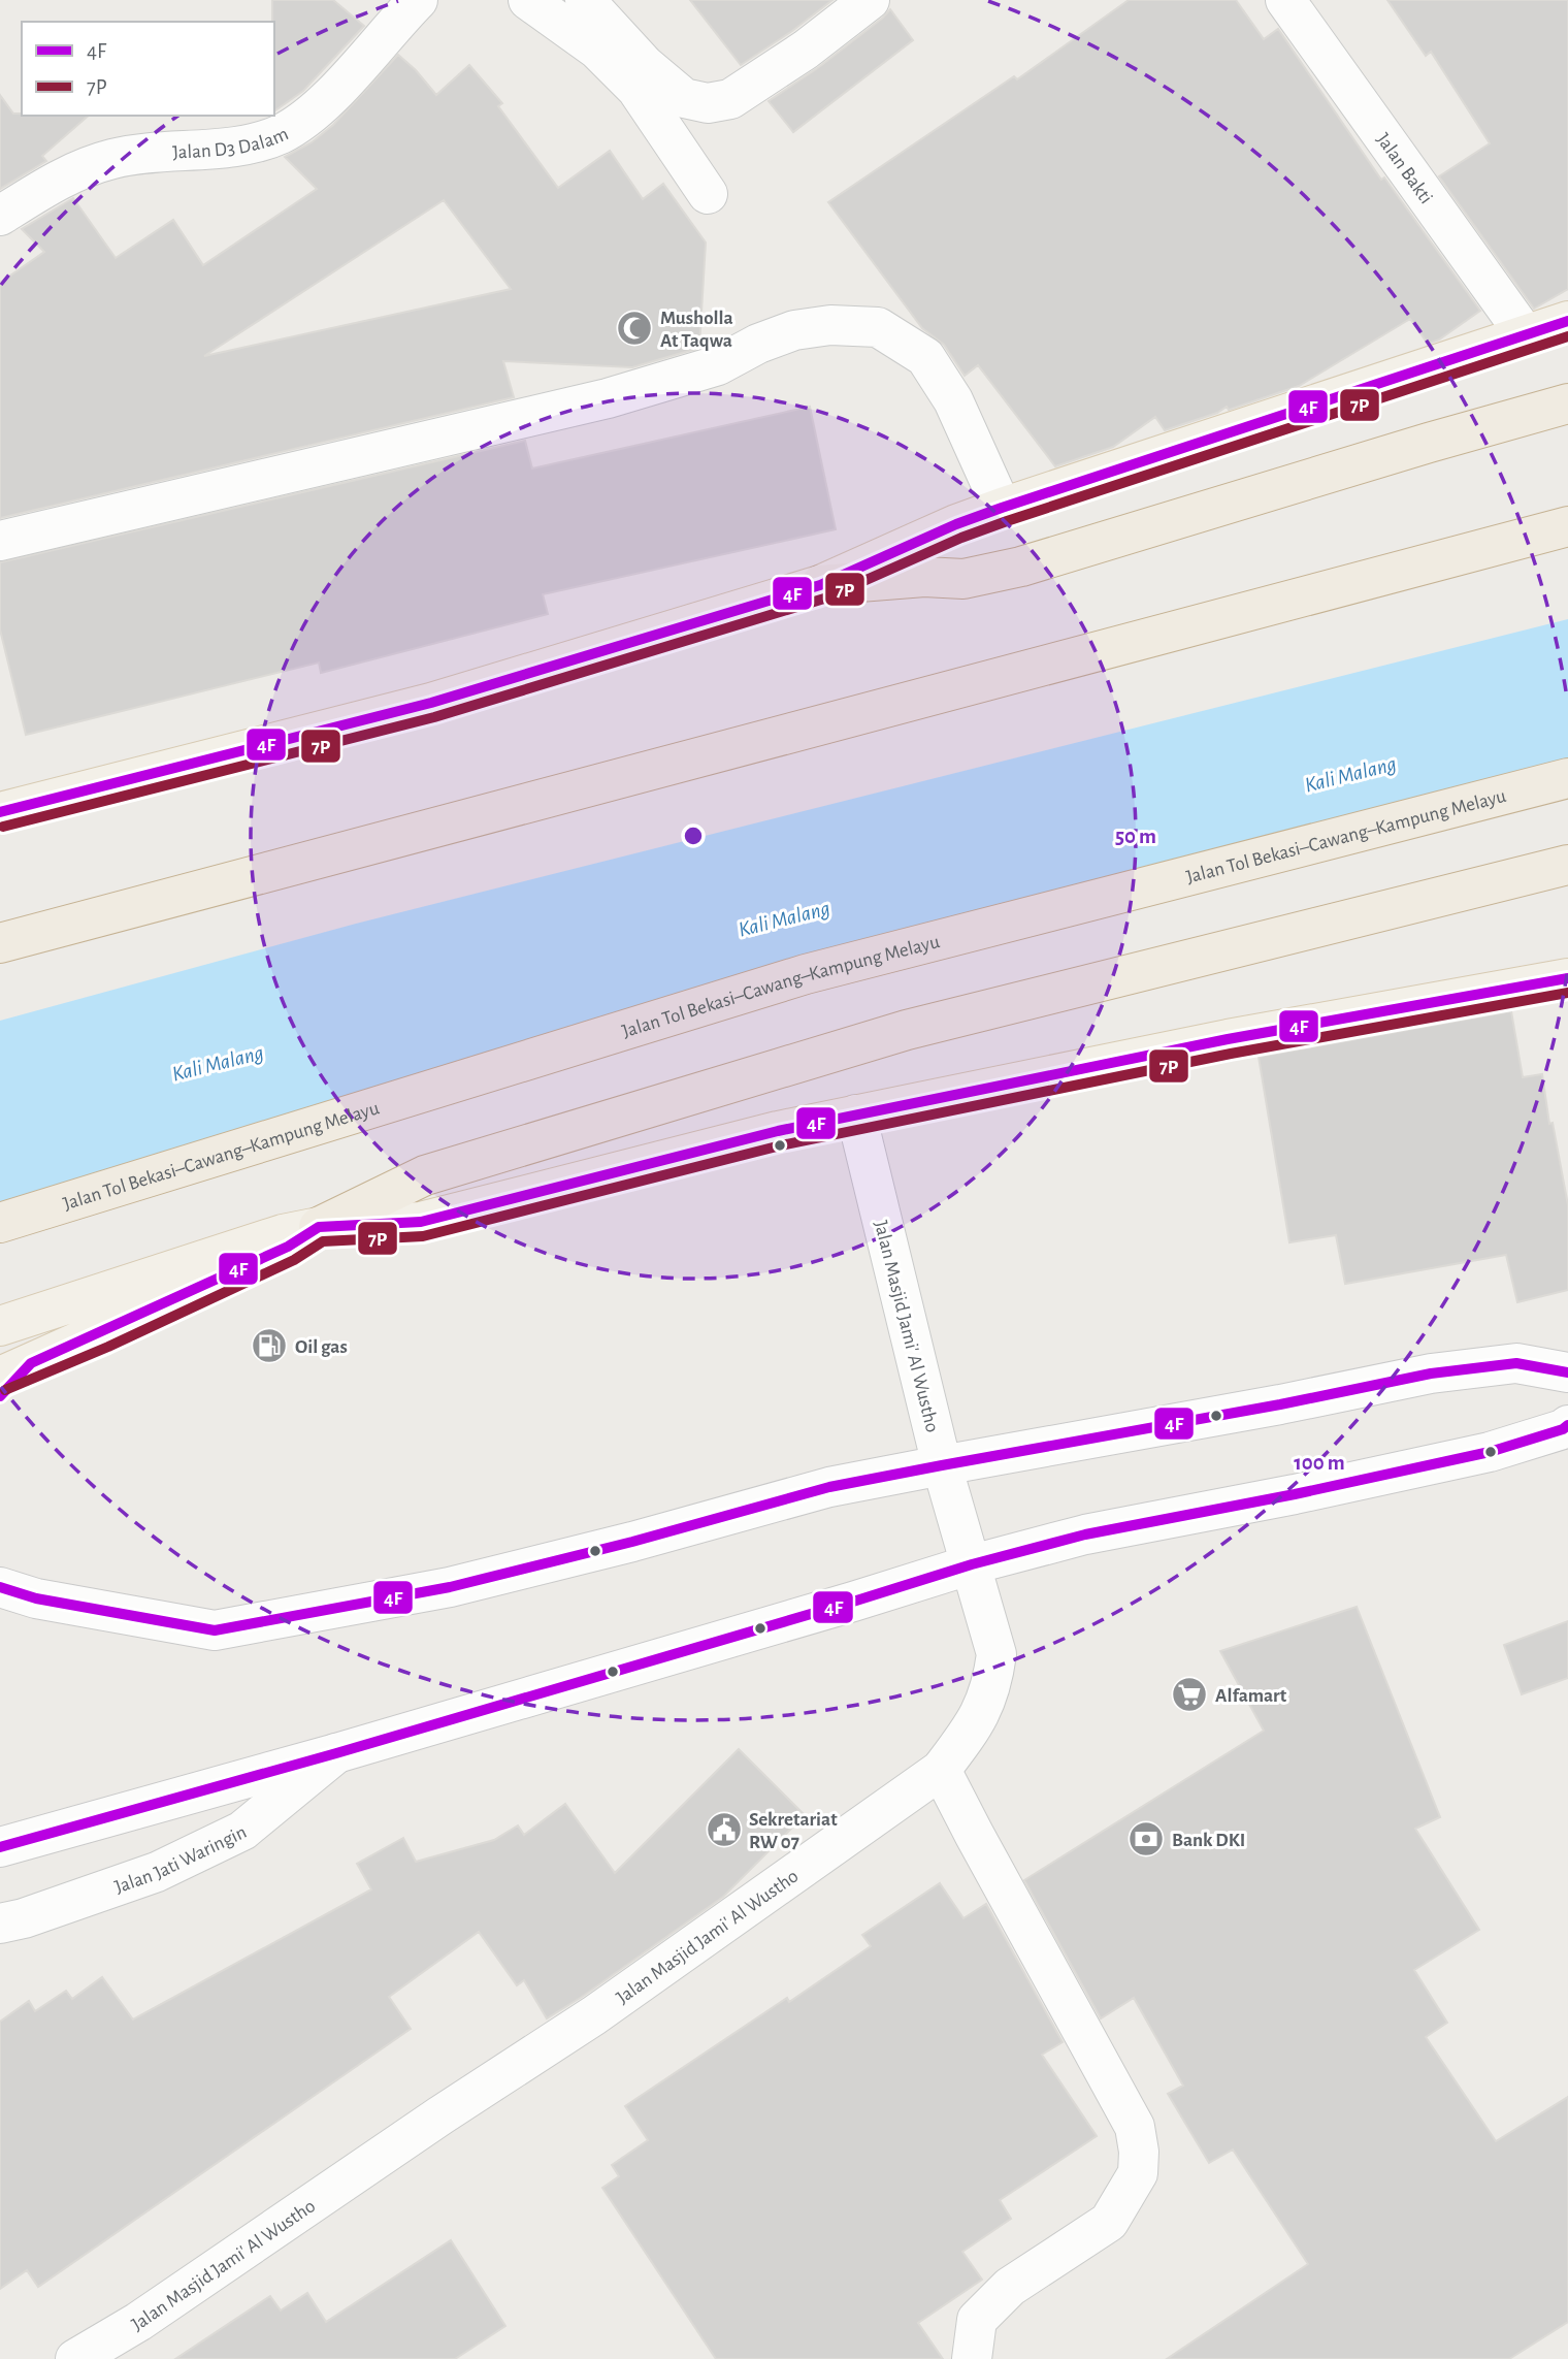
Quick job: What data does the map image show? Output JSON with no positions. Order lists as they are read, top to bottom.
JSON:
{
  "streets": {
    "highway": ["Jalan Tol Bekasi–Cawang–Kampung Melayu"],
    "street": [
      "Jalan D3 Dalam",
      "Jalan Bakti",
      "Jalan Masjid Jami' Al Wustho",
      "Jalan Jati Waringin"
    ]
  },
  "crossings": [
    ["Jalan Masjid Jami' Al Wustho", "Jalan Jati Waringin"]
  ],
  "water": ["Kali Malang"],
  "places": {
    "mosque": ["Musholla At Taqwa"],
    "fuel station": ["Oil gas"],
    "supermarket": ["Alfamart"],
    "public building": ["Sekretariat RW 07"],
    "bank": ["Bank DKI"]
  },
  "lines": ["transit line 4F", "transit line 7P"],
  "legend": ["4F", "7P"],
  "rings": ["50 m", "100 m"]
}
